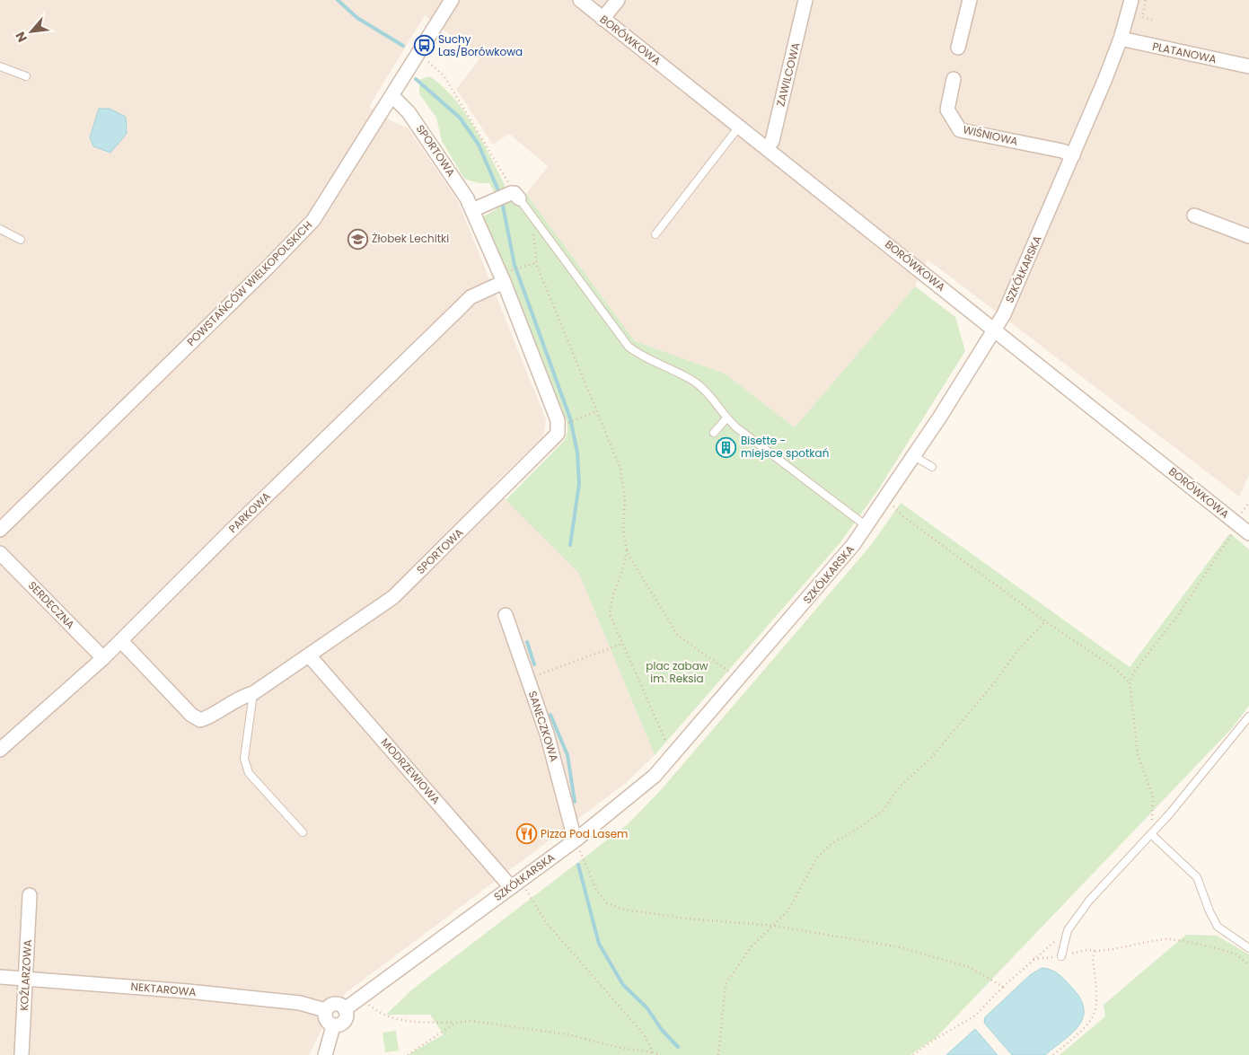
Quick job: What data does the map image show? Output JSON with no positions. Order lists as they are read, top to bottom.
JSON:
{
  "streets": {
    "street": [
      "BORÓWKOWA",
      "PLATANOWA",
      "ZAWILCOWA",
      "WIŚNIOWA",
      "SPORTOWA",
      "SZKÓŁKARSKA",
      "POWSTAŃCÓW WIELKOPOLSKICH",
      "PARKOWA",
      "SERDECZNA",
      "SANECZKOWA",
      "MODRZEWIOWA",
      "KOŹLARZOWA",
      "NEKTAROWA"
    ]
  },
  "crossings": [
    ["BORÓWKOWA", "ZAWILCOWA"],
    ["BORÓWKOWA", "SZKÓŁKARSKA"],
    ["PLATANOWA", "SZKÓŁKARSKA"],
    ["WIŚNIOWA", "SZKÓŁKARSKA"],
    ["SPORTOWA", "POWSTAŃCÓW WIELKOPOLSKICH"],
    ["SPORTOWA", "PARKOWA"],
    ["SPORTOWA", "MODRZEWIOWA"],
    ["SZKÓŁKARSKA", "SANECZKOWA"],
    ["SZKÓŁKARSKA", "MODRZEWIOWA"],
    ["SZKÓŁKARSKA", "NEKTAROWA"],
    ["PARKOWA", "SERDECZNA"],
    ["KOŹLARZOWA", "NEKTAROWA"]
  ],
  "parks": ["plac zabaw im. Reksia"],
  "places": {
    "bus stop": ["Suchy Las/Borówkowa"],
    "school or university": ["Żłobek Lechitki"],
    "building": ["Bisette - miejsce spotkań"],
    "restaurant": ["Pizza Pod Lasem"]
  },
  "north": "bottom left"
}
